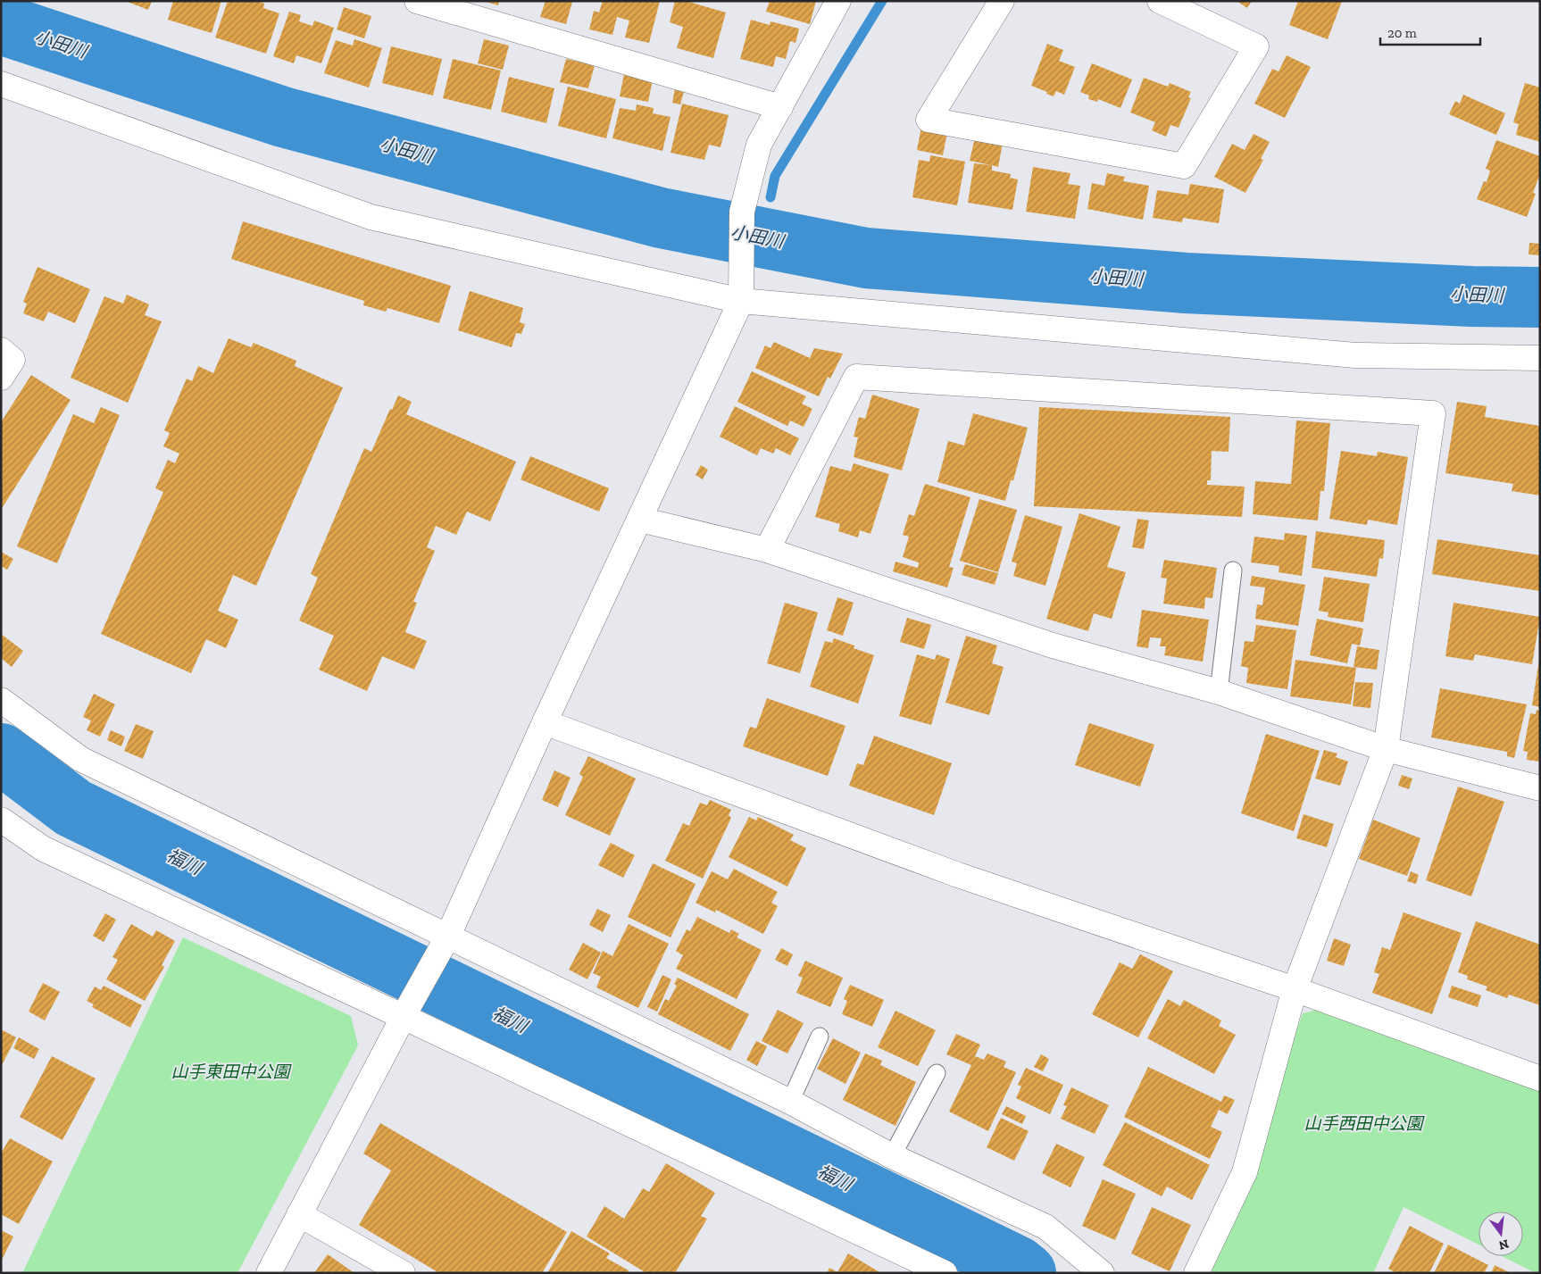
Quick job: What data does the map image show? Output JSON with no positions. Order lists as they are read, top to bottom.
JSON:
{
  "water": ["小田川", "福川"],
  "parks": ["山手東田中公園", "山手西田中公園"],
  "scale_bar": "20 m",
  "north": "bottom"
}
